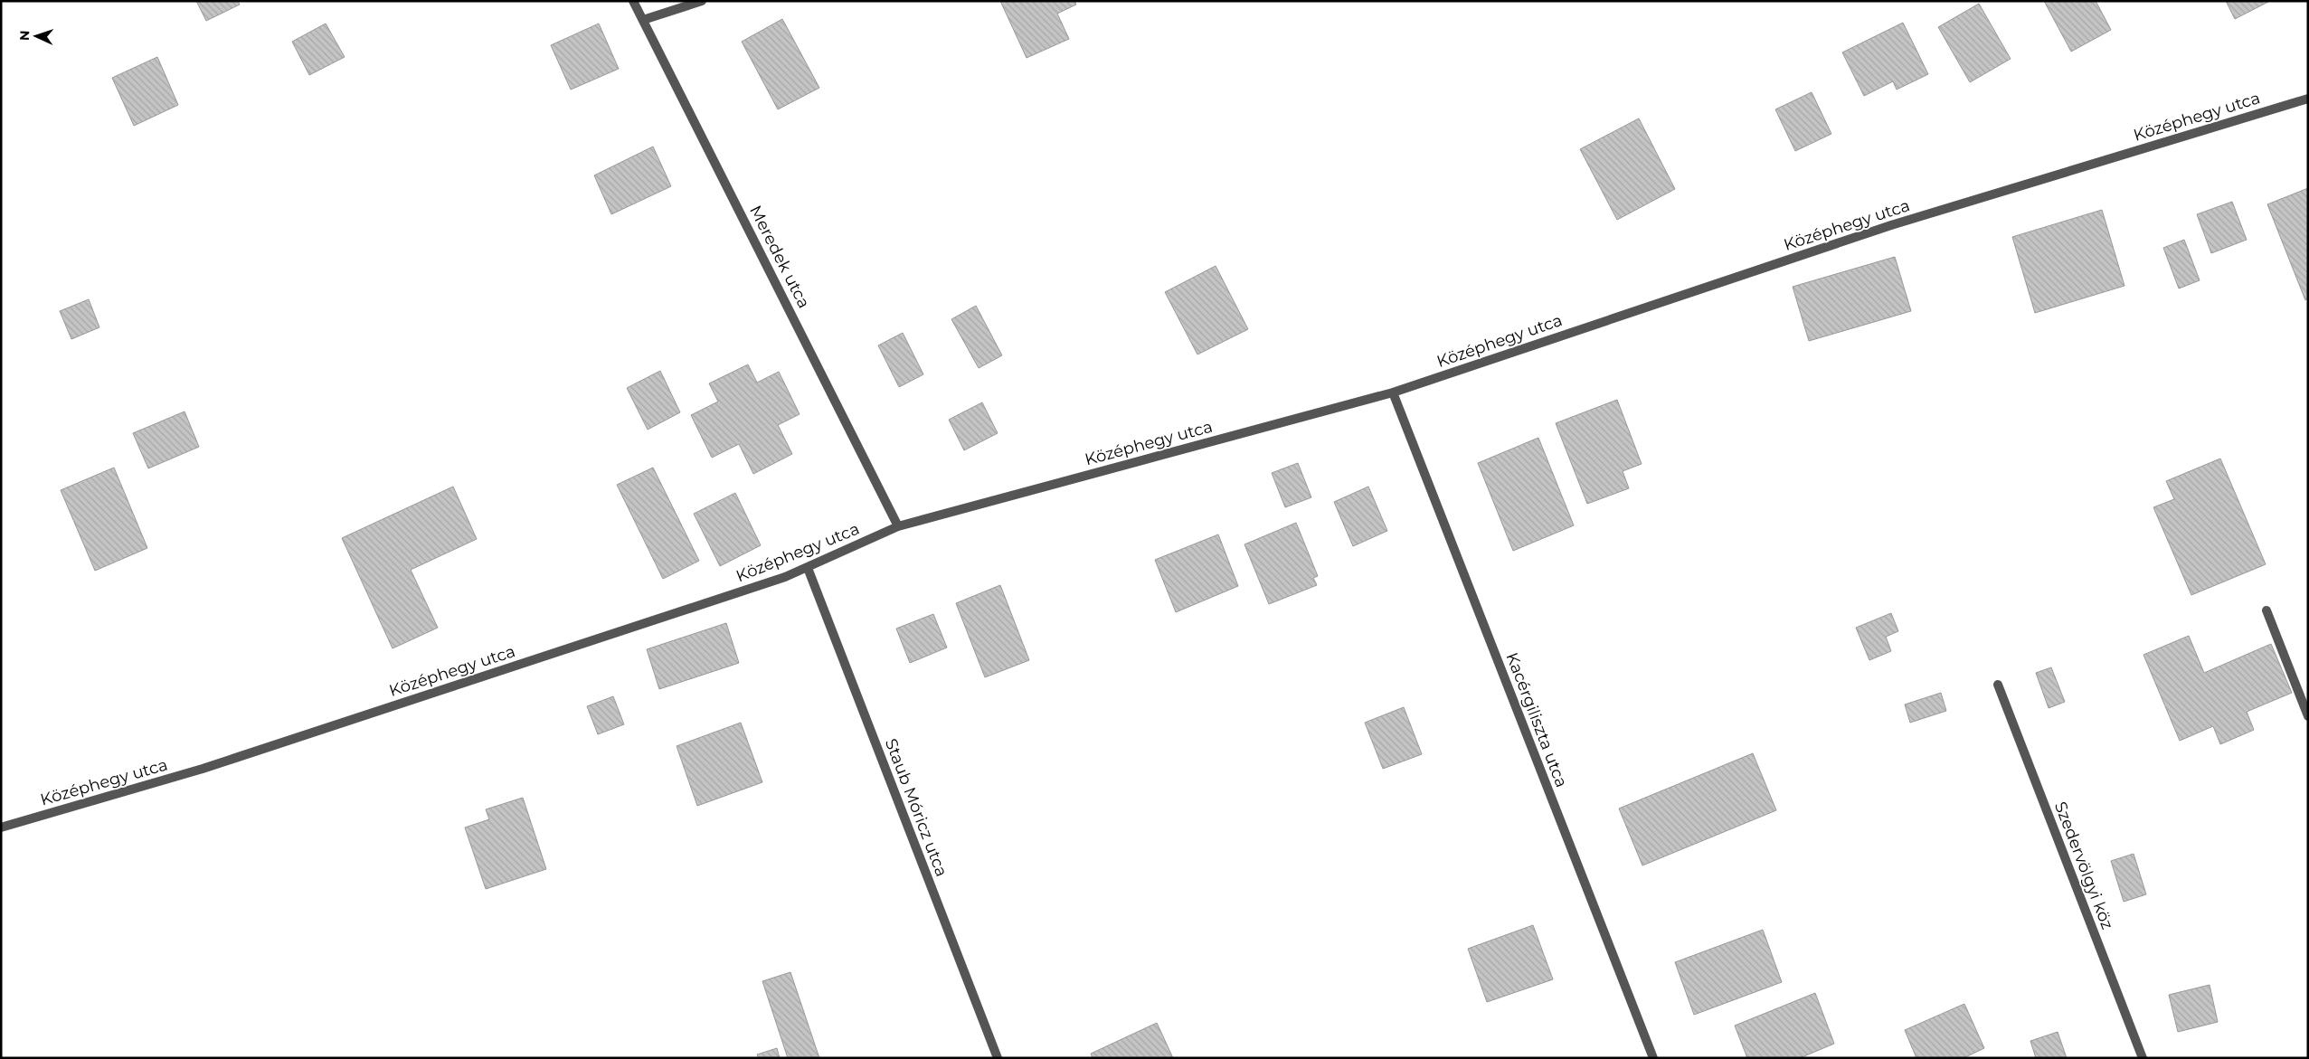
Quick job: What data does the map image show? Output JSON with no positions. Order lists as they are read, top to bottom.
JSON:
{
  "streets": {
    "street": [
      "Középhegy utca",
      "Meredek utca",
      "Kacérgiliszta utca",
      "Staub Móricz utca",
      "Szedervölgyi köz"
    ]
  },
  "crossings": [
    ["Középhegy utca", "Meredek utca"],
    ["Középhegy utca", "Kacérgiliszta utca"],
    ["Középhegy utca", "Staub Móricz utca"]
  ],
  "north": "left"
}
